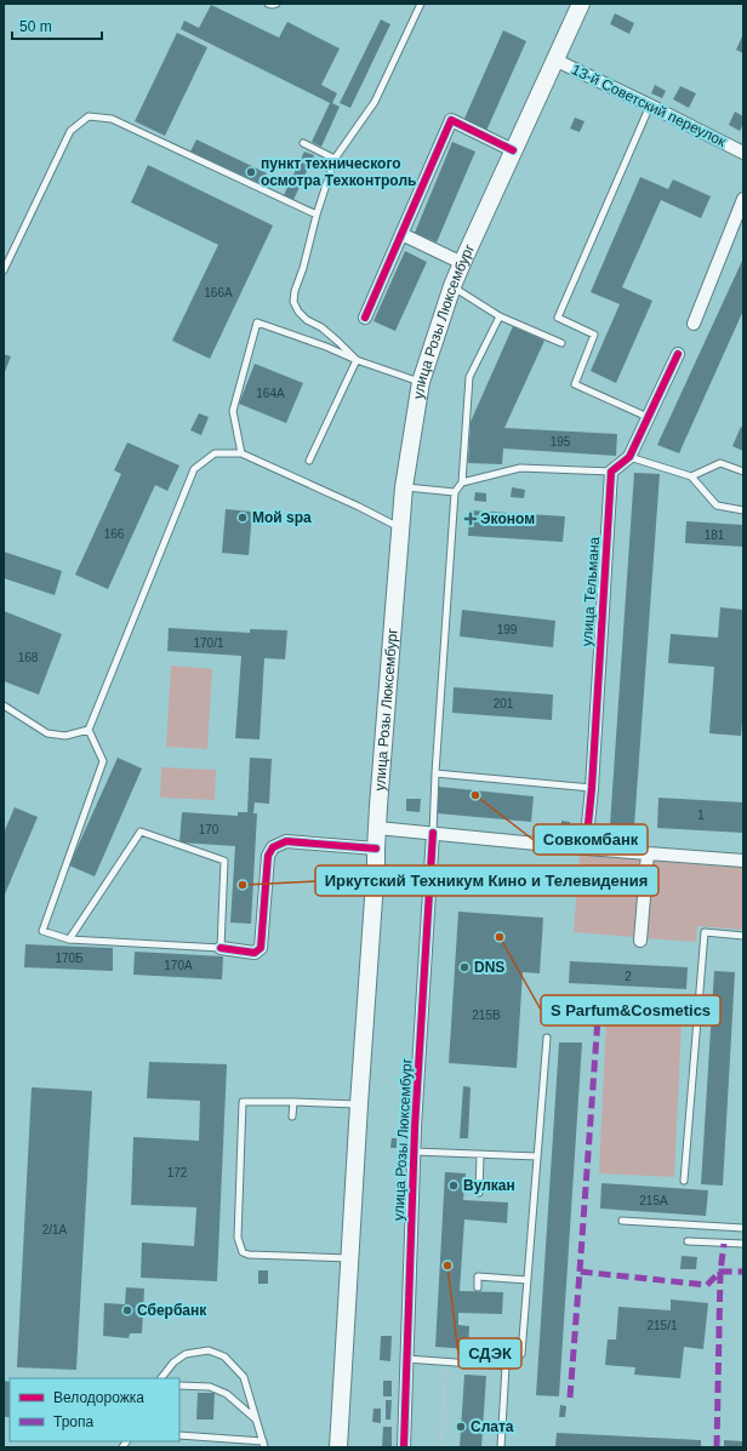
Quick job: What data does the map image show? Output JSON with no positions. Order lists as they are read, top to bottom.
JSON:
{
  "streets": {
    "main road": ["улица Розы Люксембург"],
    "street": ["13-й Советский переулок", "улица Тельмана"]
  },
  "crossings": [
    ["13-й Советский переулок", "улица Розы Люксембург"]
  ],
  "places": {
    "other": [
      "пункт технического осмотра Техконтроль",
      "Мой spa",
      "Совкомбанк",
      "Иркутский Техникум Кино и Телевидения",
      "S Parfum&Cosmetics",
      "DNS",
      "Вулкан",
      "СДЭК",
      "Сбербанк",
      "Слата"
    ],
    "health": ["Эконом"]
  },
  "house_numbers": [
    "166А",
    "164А",
    "195",
    "166",
    "181",
    "199",
    "170/1",
    "168",
    "201",
    "1",
    "170",
    "170Б",
    "170А",
    "2",
    "215В",
    "172",
    "215А",
    "2/1А",
    "215/1"
  ],
  "legend": ["Велодорожка", "Тропа"],
  "scale_bar": "50 m"
}
